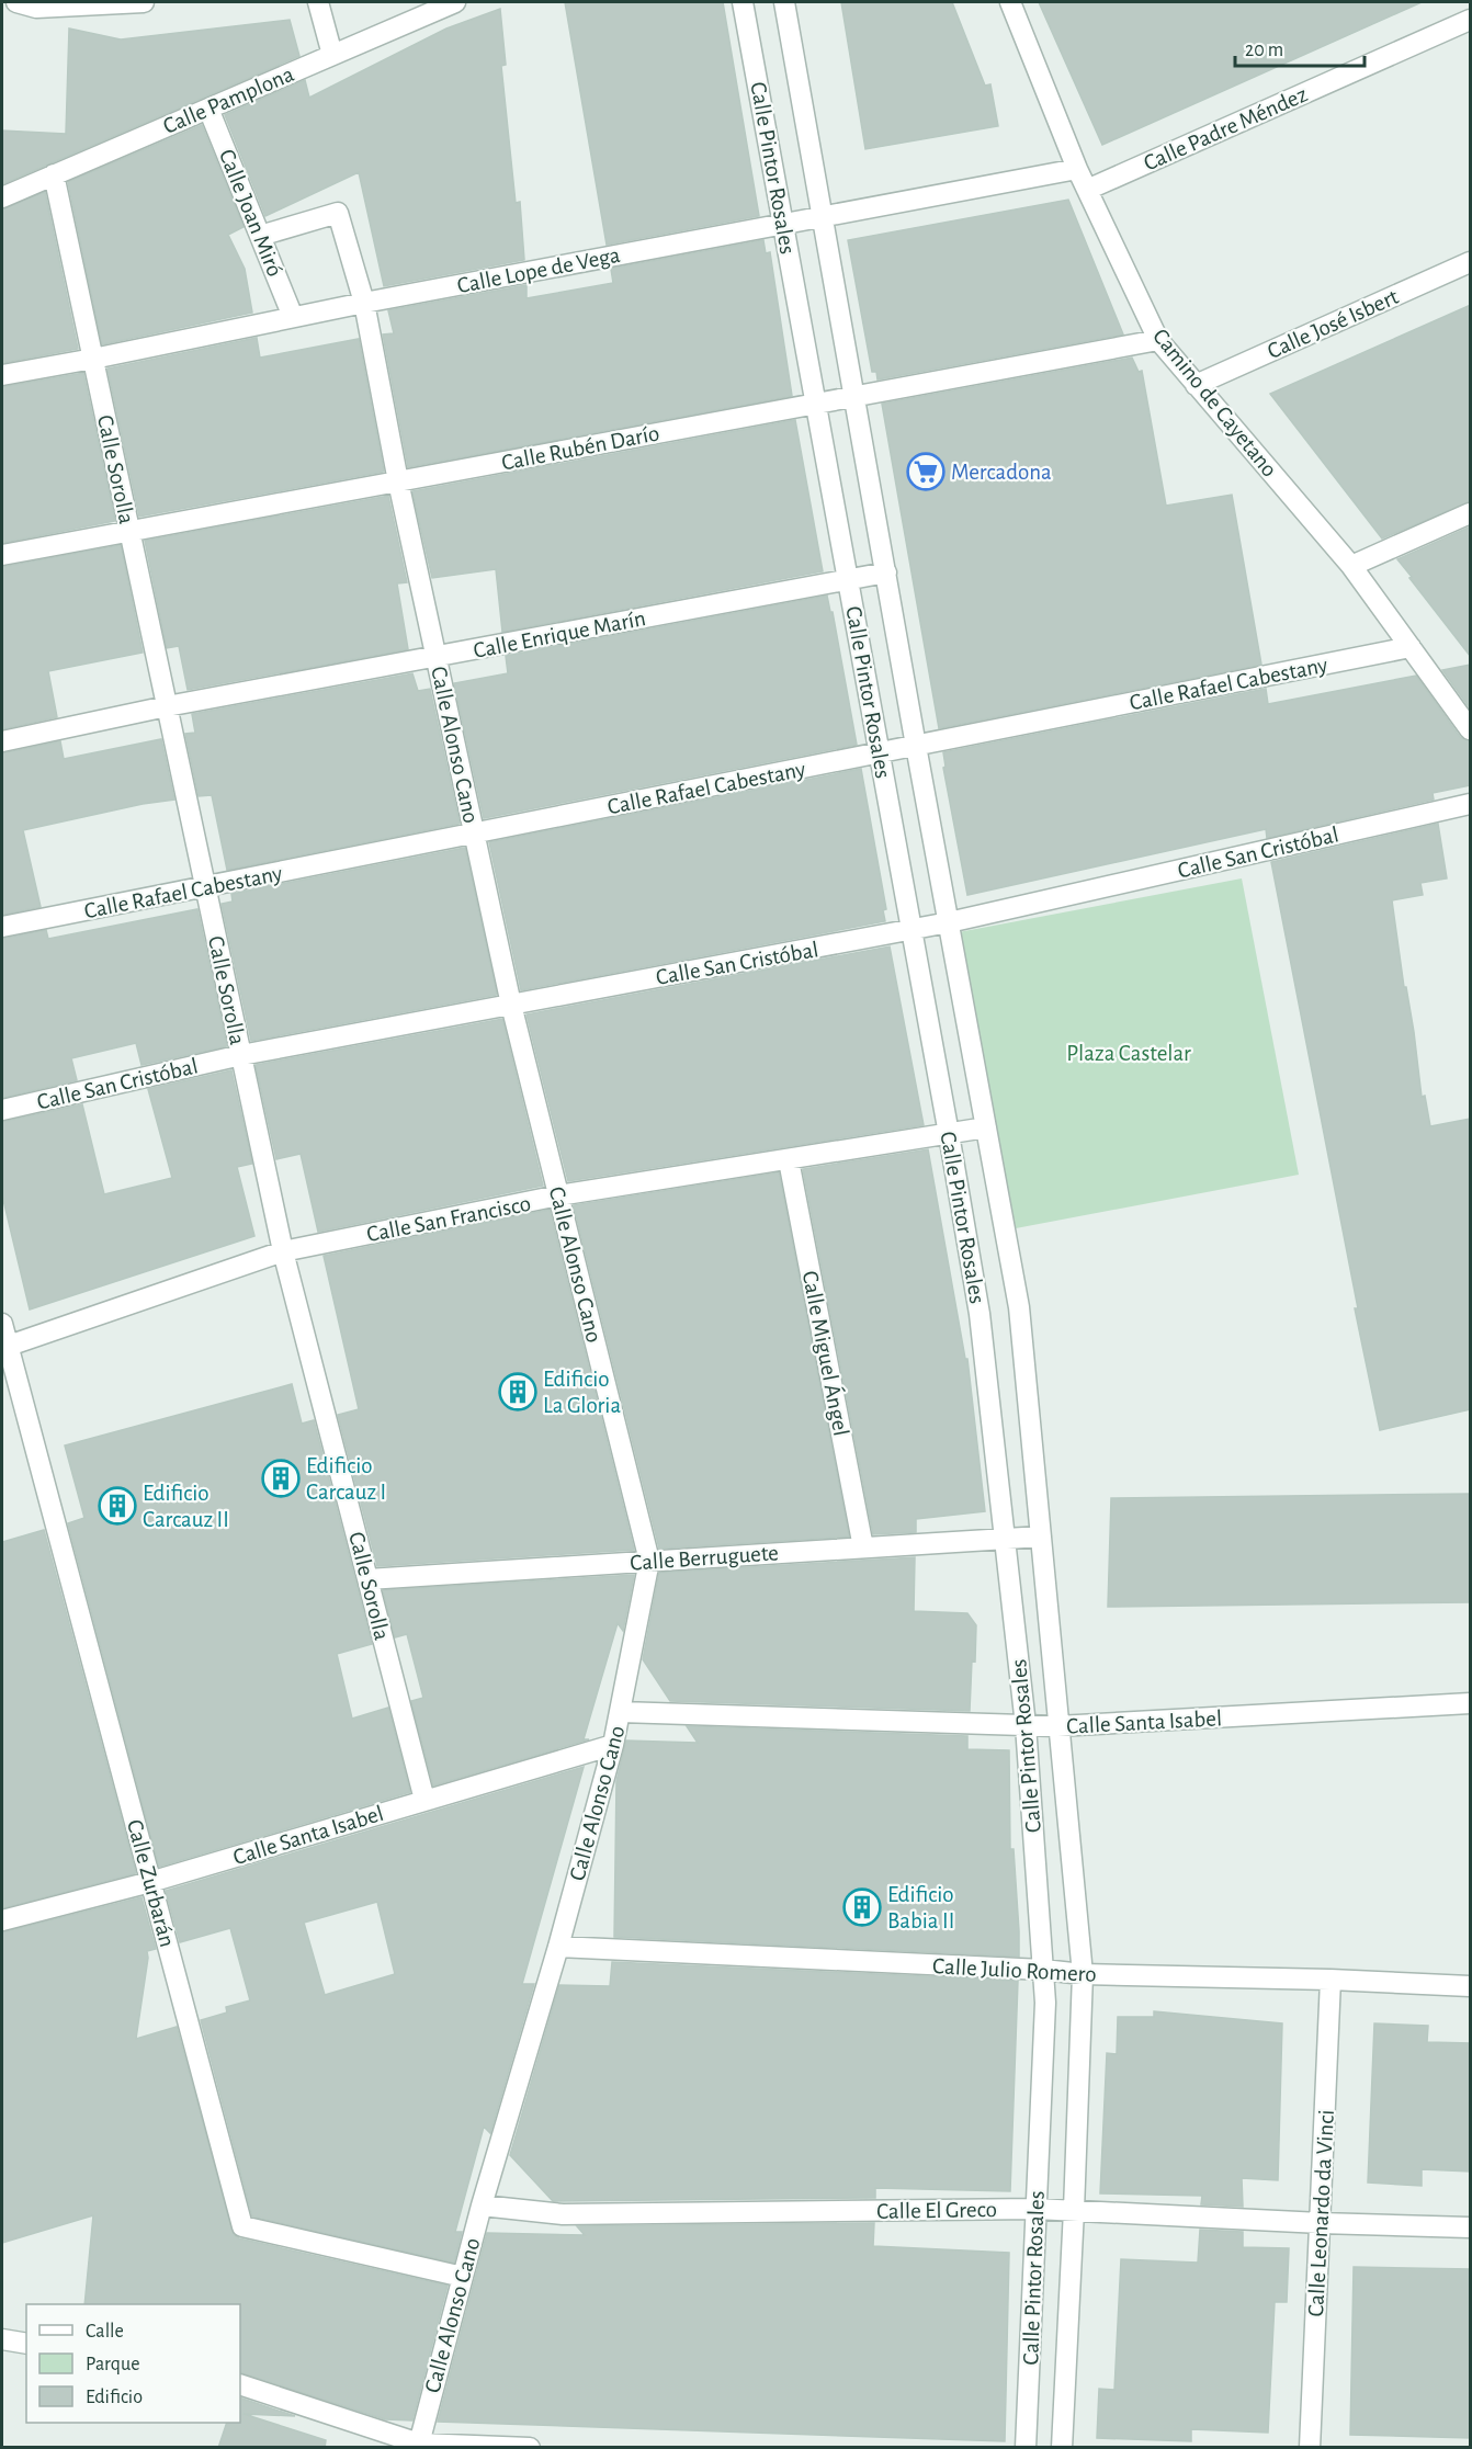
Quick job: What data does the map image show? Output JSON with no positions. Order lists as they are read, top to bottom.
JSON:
{
  "streets": {
    "street": [
      "Calle Pamplona",
      "Calle Padre Méndez",
      "Calle Pintor Rosales",
      "Calle Joan Miró",
      "Calle Lope de Vega",
      "Calle José Isbert",
      "Camino de Cayetano",
      "Calle Rubén Darío",
      "Calle Sorolla",
      "Calle Enrique Marín",
      "Calle Rafael Cabestany",
      "Calle Alonso Cano",
      "Calle San Cristóbal",
      "Calle San Francisco",
      "Calle Miguel Ángel",
      "Calle Berruguete",
      "Calle Santa Isabel",
      "Calle Zurbarán",
      "Calle Julio Romero",
      "Calle El Greco",
      "Calle Leonardo da Vinci"
    ]
  },
  "crossings": [
    ["Calle Pamplona", "Calle Joan Miró"],
    ["Calle Pamplona", "Calle Sorolla"],
    ["Calle Padre Méndez", "Camino de Cayetano"],
    ["Calle Pintor Rosales", "Calle Lope de Vega"],
    ["Calle Pintor Rosales", "Calle Rubén Darío"],
    ["Calle Pintor Rosales", "Calle Enrique Marín"],
    ["Calle Pintor Rosales", "Calle Rafael Cabestany"],
    ["Calle Pintor Rosales", "Calle San Cristóbal"],
    ["Calle Pintor Rosales", "Calle San Francisco"],
    ["Calle Pintor Rosales", "Calle Berruguete"],
    ["Calle Pintor Rosales", "Calle Santa Isabel"],
    ["Calle Pintor Rosales", "Calle Julio Romero"],
    ["Calle Pintor Rosales", "Calle El Greco"],
    ["Calle Joan Miró", "Calle Lope de Vega"],
    ["Calle Joan Miró", "Calle Alonso Cano"],
    ["Calle Lope de Vega", "Camino de Cayetano"],
    ["Calle Lope de Vega", "Calle Sorolla"],
    ["Calle Lope de Vega", "Calle Alonso Cano"],
    ["Calle José Isbert", "Camino de Cayetano"],
    ["Camino de Cayetano", "Calle Rubén Darío"],
    ["Camino de Cayetano", "Calle Rafael Cabestany"],
    ["Calle Rubén Darío", "Calle Sorolla"],
    ["Calle Rubén Darío", "Calle Alonso Cano"],
    ["Calle Sorolla", "Calle Enrique Marín"],
    ["Calle Sorolla", "Calle Rafael Cabestany"],
    ["Calle Sorolla", "Calle San Cristóbal"],
    ["Calle Sorolla", "Calle San Francisco"],
    ["Calle Sorolla", "Calle Berruguete"],
    ["Calle Sorolla", "Calle Santa Isabel"],
    ["Calle Enrique Marín", "Calle Alonso Cano"],
    ["Calle Rafael Cabestany", "Calle Alonso Cano"],
    ["Calle Alonso Cano", "Calle San Cristóbal"],
    ["Calle Alonso Cano", "Calle San Francisco"],
    ["Calle Alonso Cano", "Calle Berruguete"],
    ["Calle Alonso Cano", "Calle Santa Isabel"],
    ["Calle Alonso Cano", "Calle Zurbarán"],
    ["Calle Alonso Cano", "Calle Julio Romero"],
    ["Calle Alonso Cano", "Calle El Greco"],
    ["Calle San Francisco", "Calle Miguel Ángel"],
    ["Calle San Francisco", "Calle Zurbarán"],
    ["Calle Miguel Ángel", "Calle Berruguete"],
    ["Calle Santa Isabel", "Calle Zurbarán"],
    ["Calle Julio Romero", "Calle Leonardo da Vinci"],
    ["Calle El Greco", "Calle Leonardo da Vinci"]
  ],
  "parks": ["Plaza Castelar"],
  "places": {
    "supermarket": ["Mercadona"],
    "building": [
      "Edificio La Gloria",
      "Edificio Carcauz I",
      "Edificio Carcauz II",
      "Edificio Babia II"
    ]
  },
  "legend": ["Calle", "Parque", "Edificio"],
  "scale_bar": "20 m"
}
